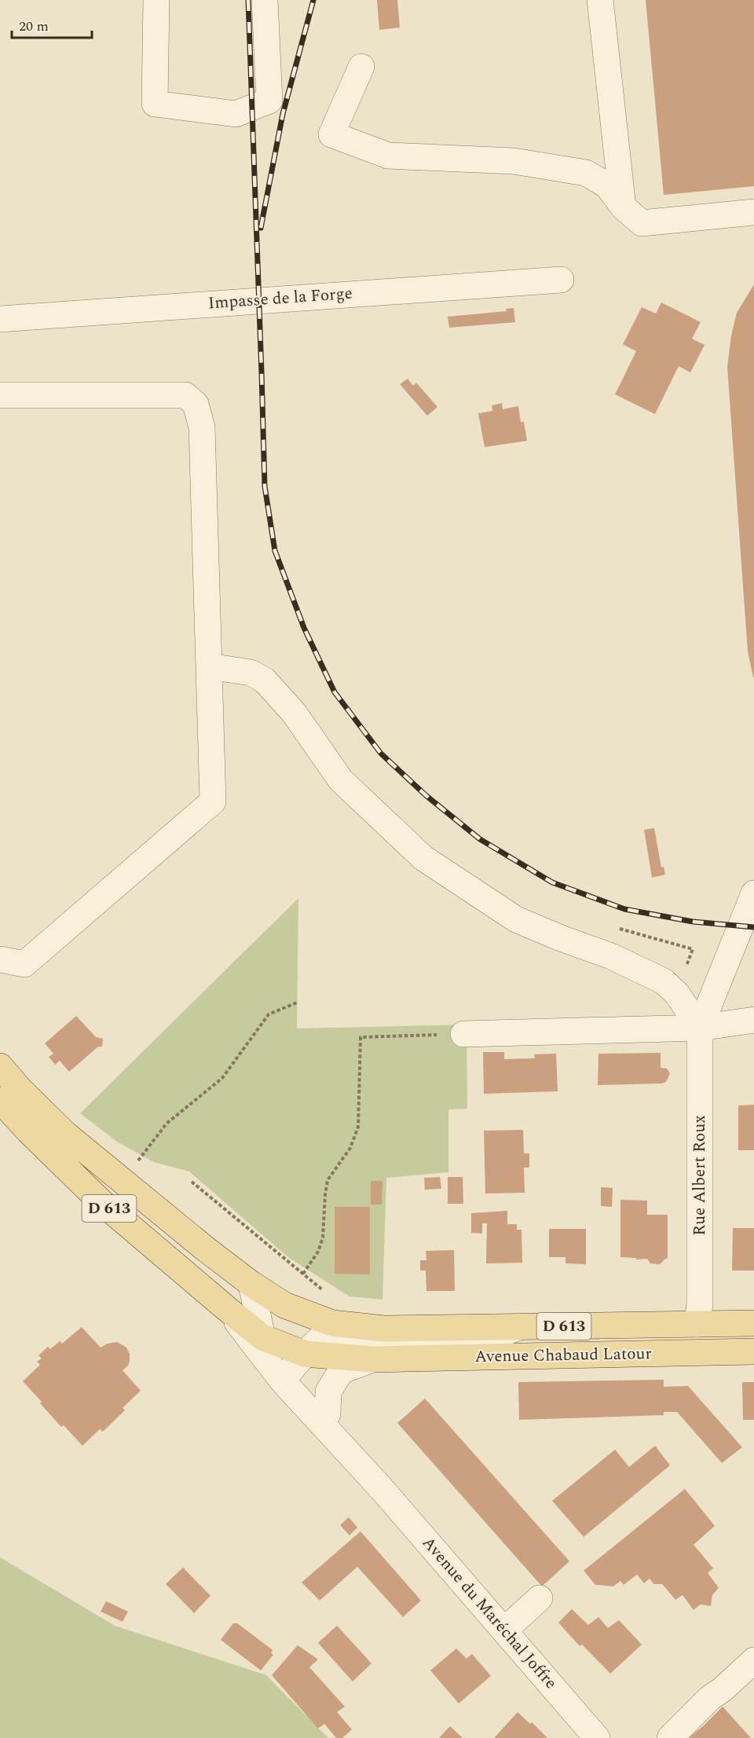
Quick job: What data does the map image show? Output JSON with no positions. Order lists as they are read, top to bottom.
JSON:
{
  "streets": {
    "main road": ["D 613", "Avenue Chabaud Latour", "Avenue du Maréchal Joffre"],
    "street": ["Impasse de la Forge", "Rue Albert Roux"]
  },
  "crossings": [
    ["Rue Albert Roux", "Avenue Chabaud Latour"],
    ["D 613", "Avenue Chabaud Latour"],
    ["Avenue Chabaud Latour", "Avenue du Maréchal Joffre"]
  ],
  "scale_bar": "20 m"
}
